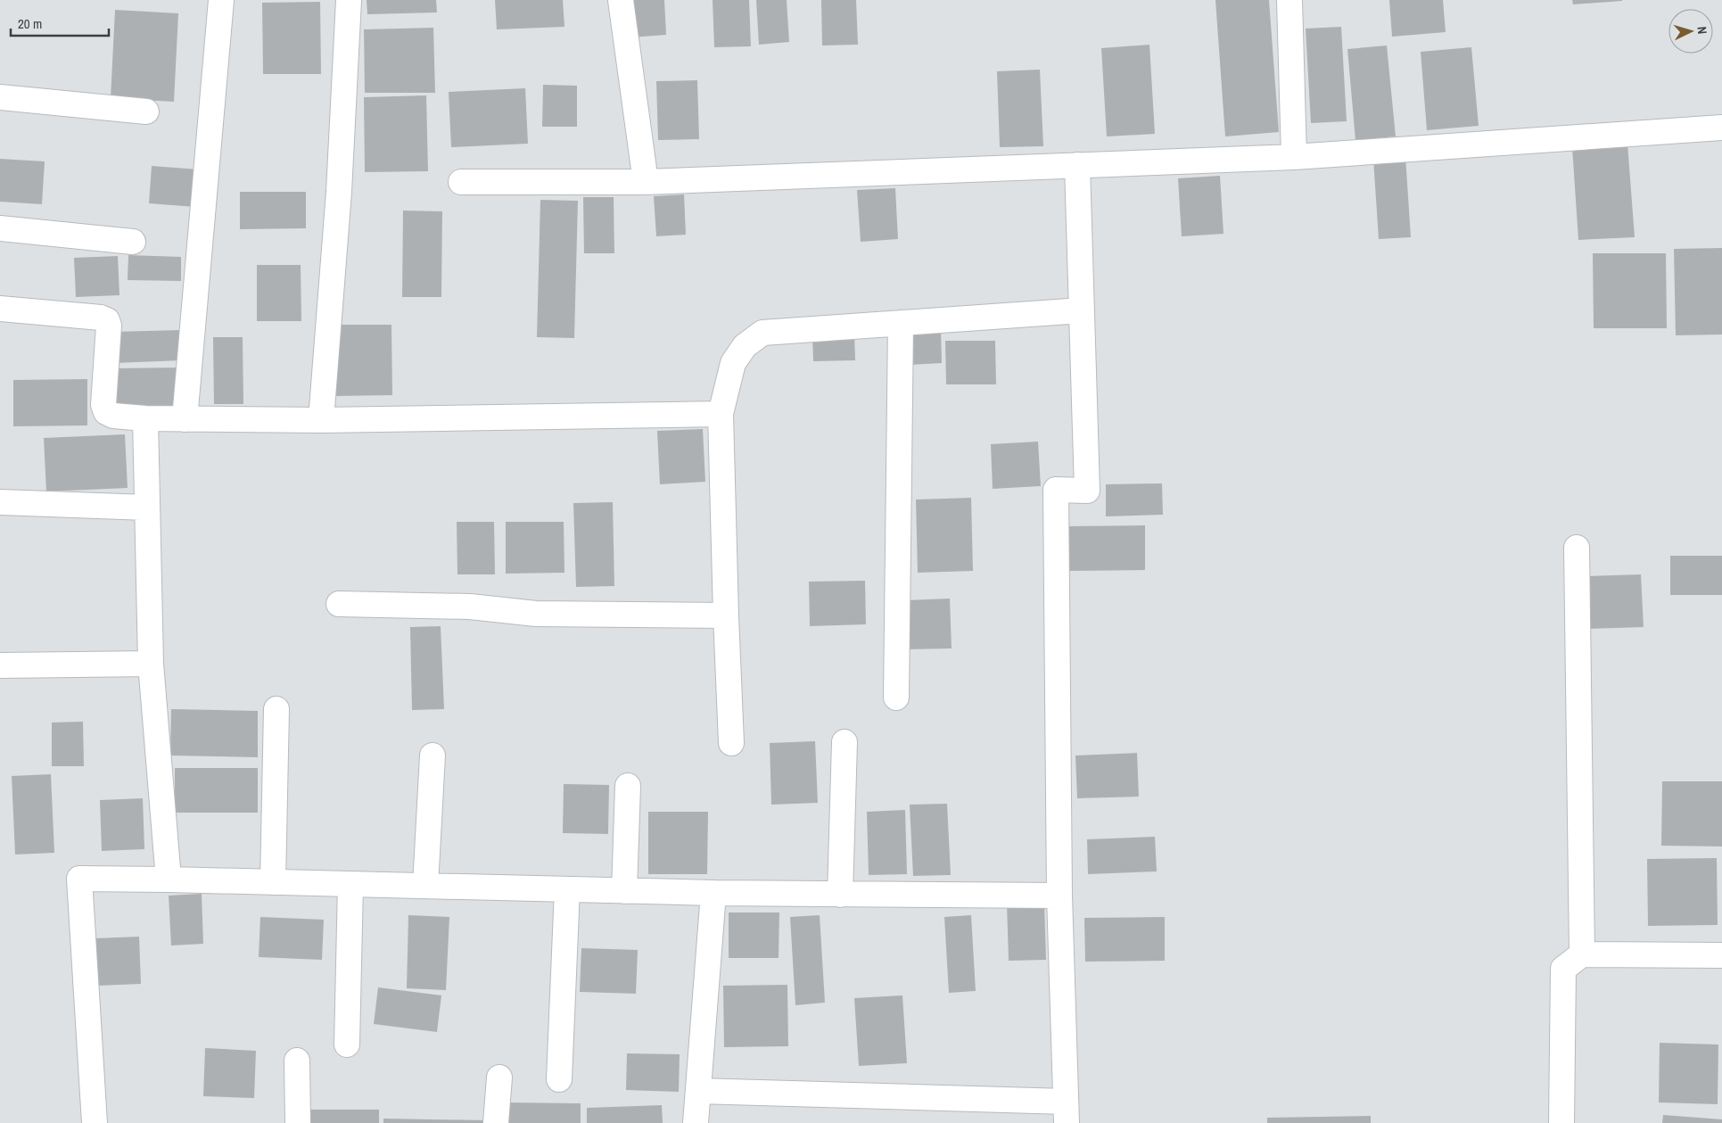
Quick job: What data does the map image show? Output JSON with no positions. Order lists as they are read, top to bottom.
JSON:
{
  "scale_bar": "20 m",
  "north": "right"
}
